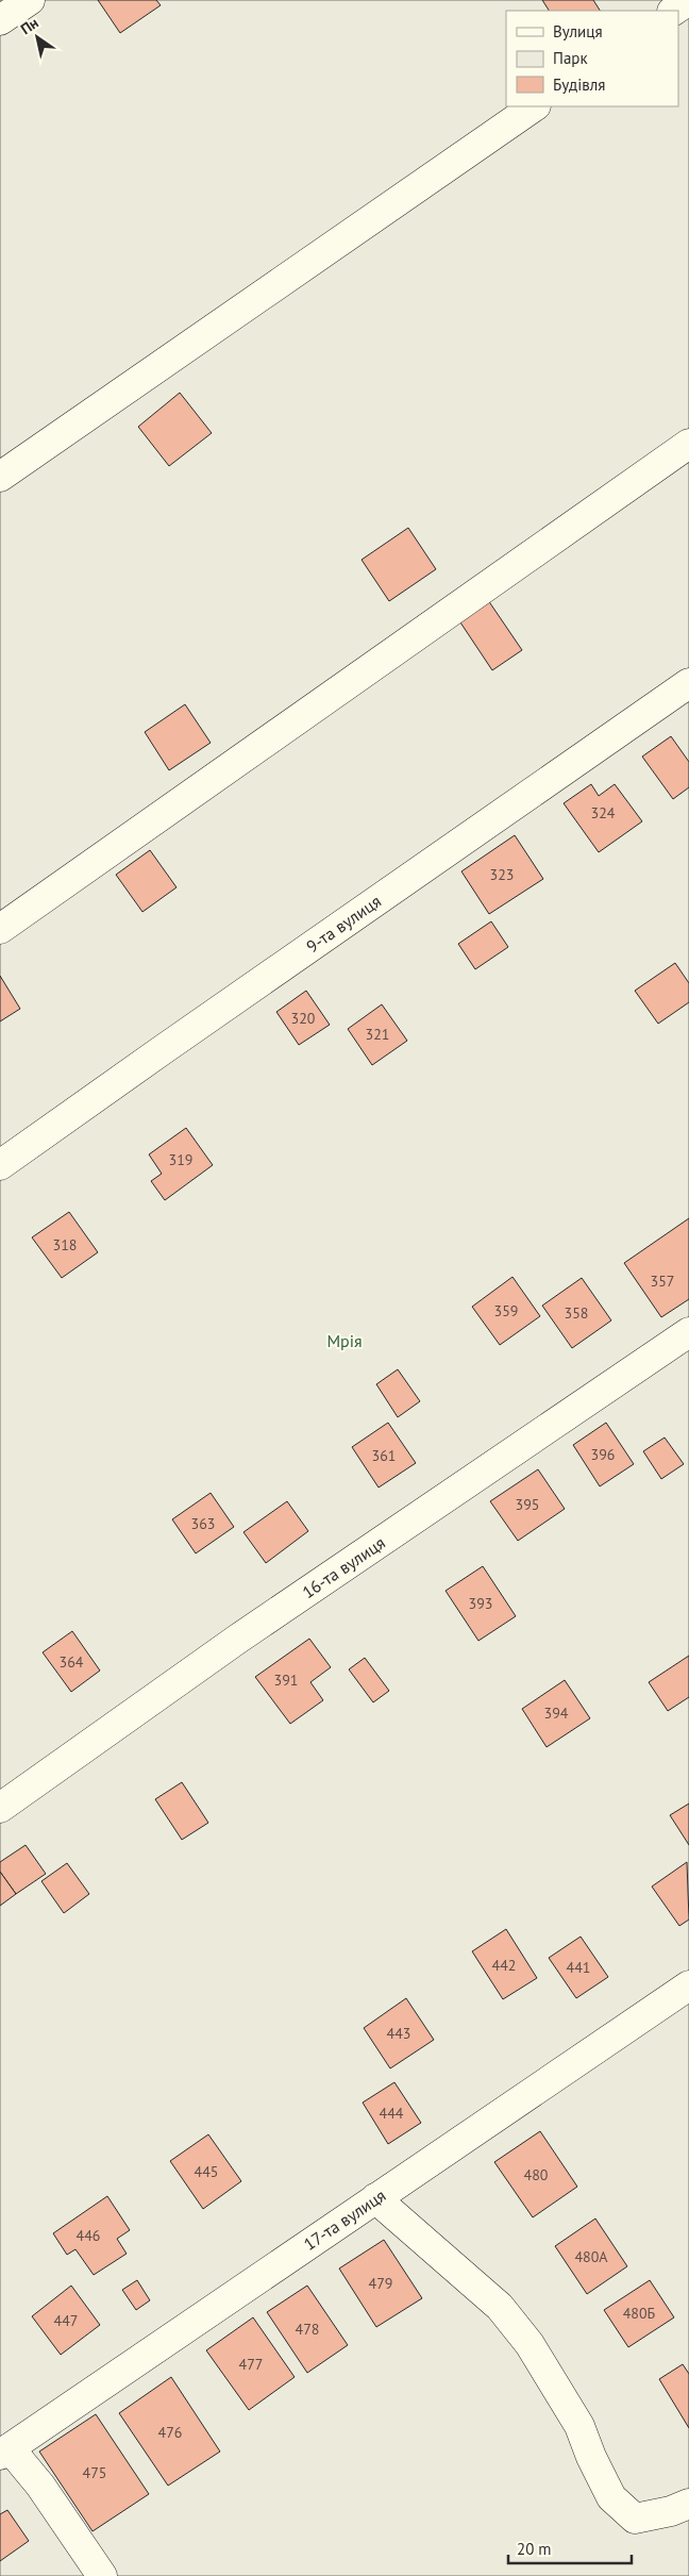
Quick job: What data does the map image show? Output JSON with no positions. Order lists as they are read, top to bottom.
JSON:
{
  "streets": {
    "street": ["9-та вулиця", "16-та вулиця", "17-та вулиця"]
  },
  "parks": ["Мрія"],
  "house_numbers": [
    "324",
    "323",
    "320",
    "321",
    "319",
    "318",
    "357",
    "359",
    "358",
    "396",
    "361",
    "395",
    "363",
    "393",
    "364",
    "391",
    "394",
    "442",
    "441",
    "443",
    "444",
    "445",
    "480",
    "446",
    "480А",
    "479",
    "480Б",
    "447",
    "478",
    "477",
    "476",
    "475"
  ],
  "legend": ["Вулиця", "Парк", "Будівля"],
  "scale_bar": "20 m",
  "north": "top left"
}
